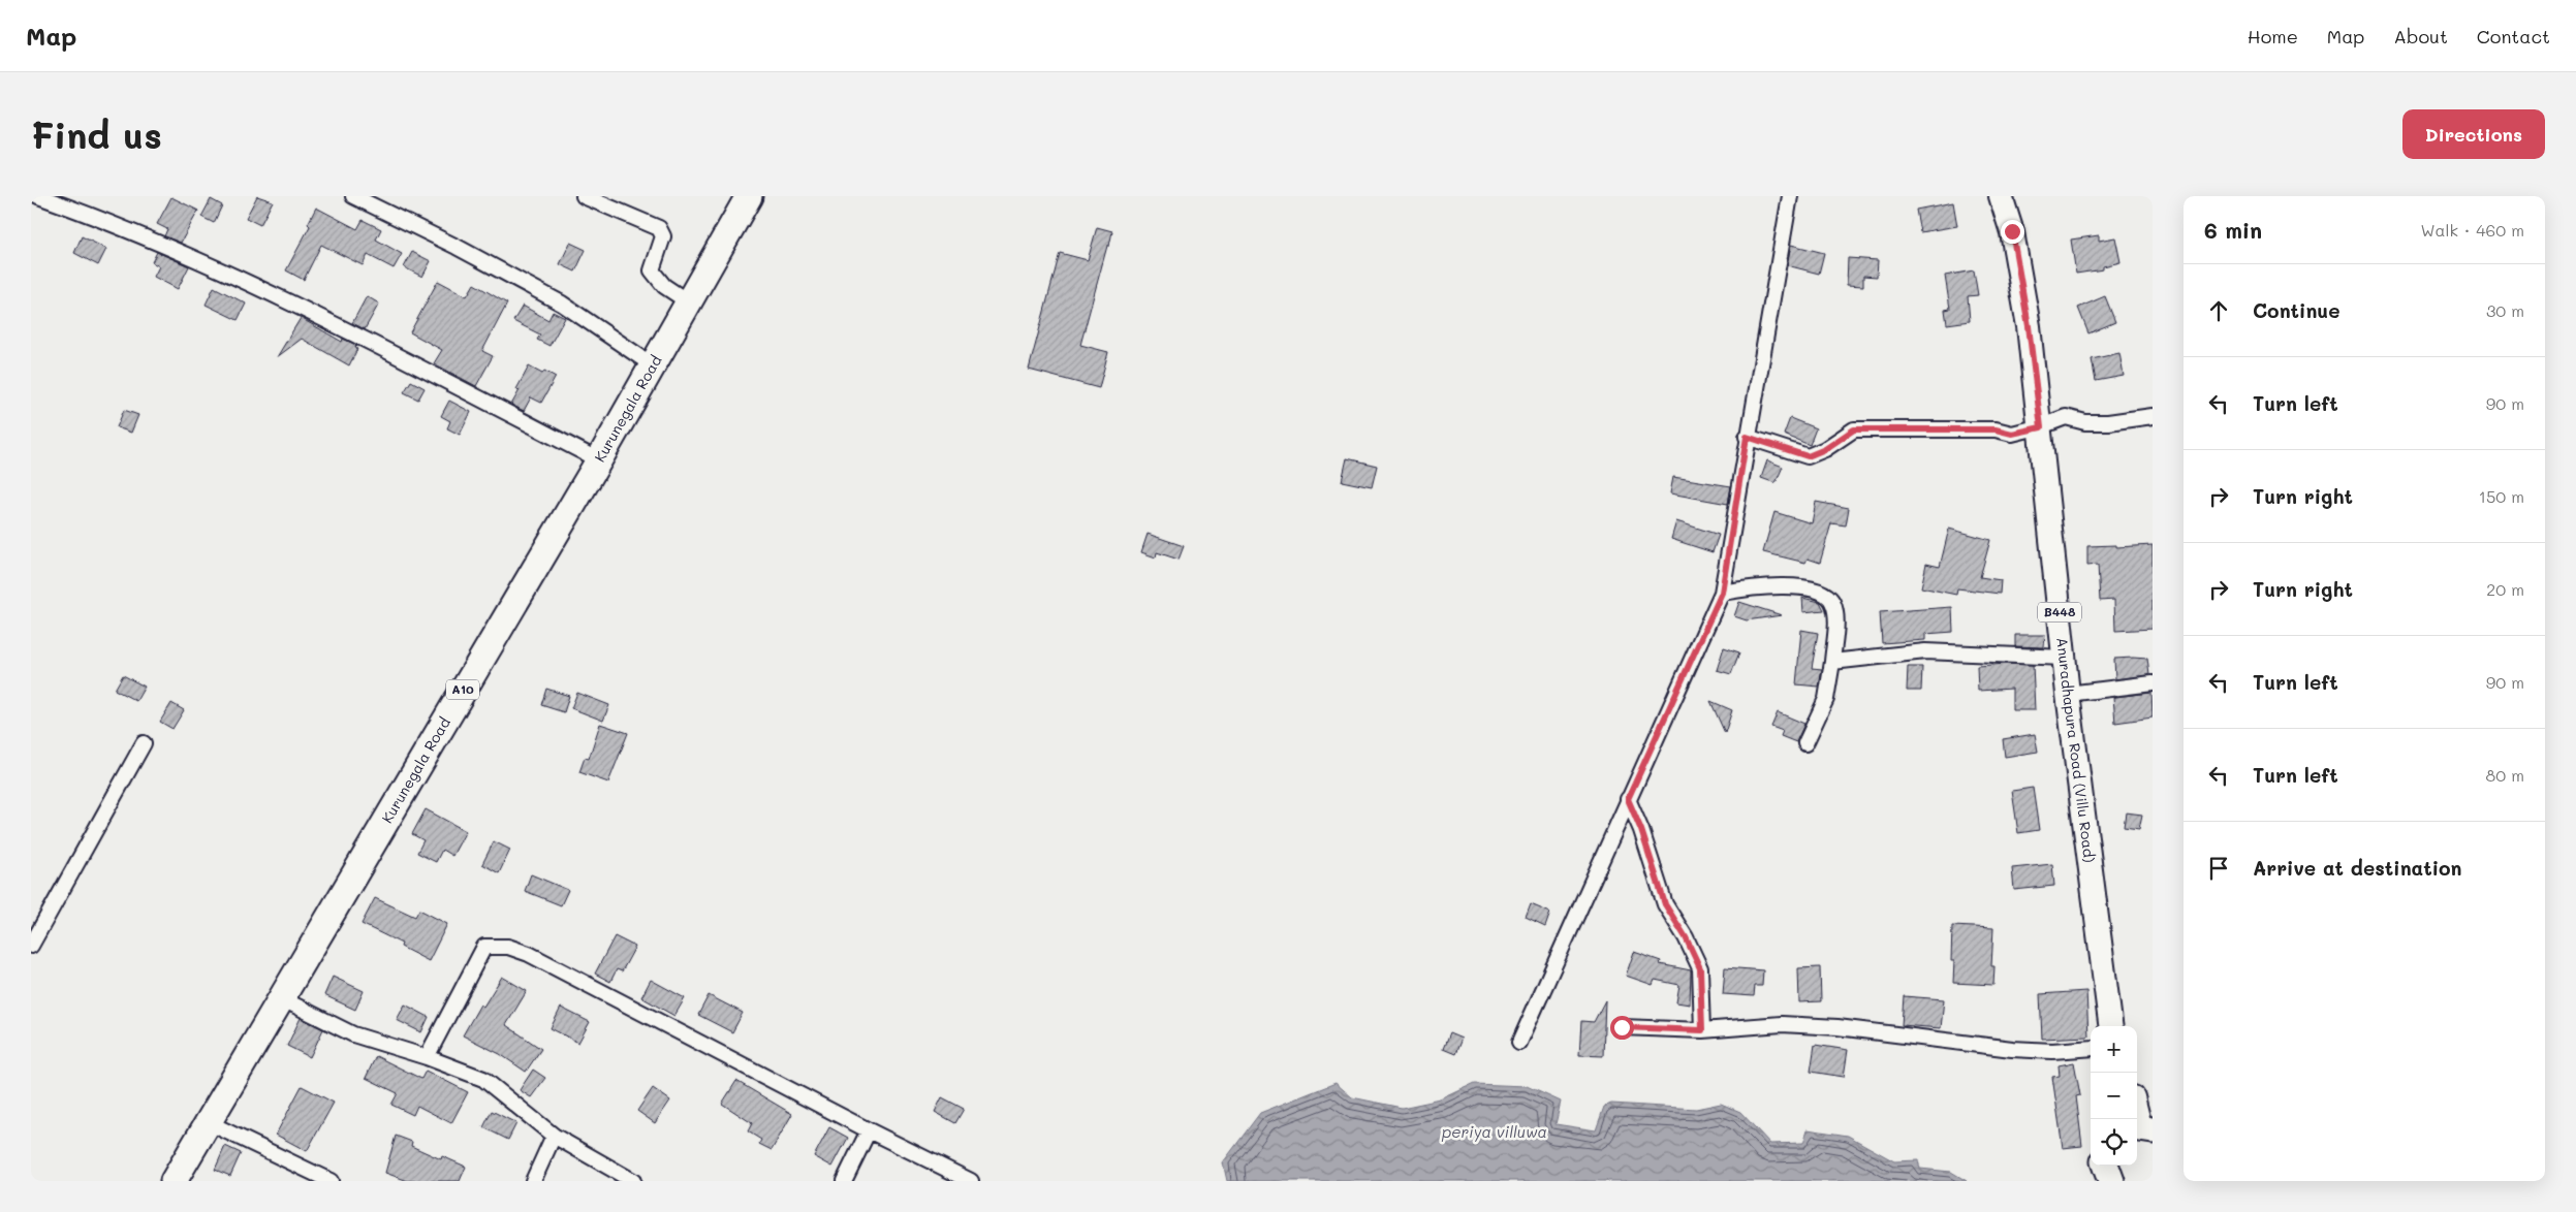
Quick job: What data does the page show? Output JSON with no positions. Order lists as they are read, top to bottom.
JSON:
{
  "streets": {
    "highway": ["Kurunegala Road", "A10"],
    "main road": ["B448", "Anuradhapura Road (Villu Road)"]
  },
  "water": ["periya villuwa"],
  "page": {
    "header": "Map",
    "nav": [
      "Home",
      "Map",
      "About",
      "Contact"
    ],
    "buttons": "Directions",
    "title": "Find us",
    "heading": ["6 min", "Walk · 460 m"],
    "list": [
      ["Continue", "30 m"],
      ["Turn left", "90 m"],
      ["Turn right", "150 m"],
      ["Turn right", "20 m"],
      ["Turn left", "90 m"],
      ["Turn left", "80 m"],
      "Arrive at destination"
    ],
    "map_buttons": ["+", "−"]
  }
}
